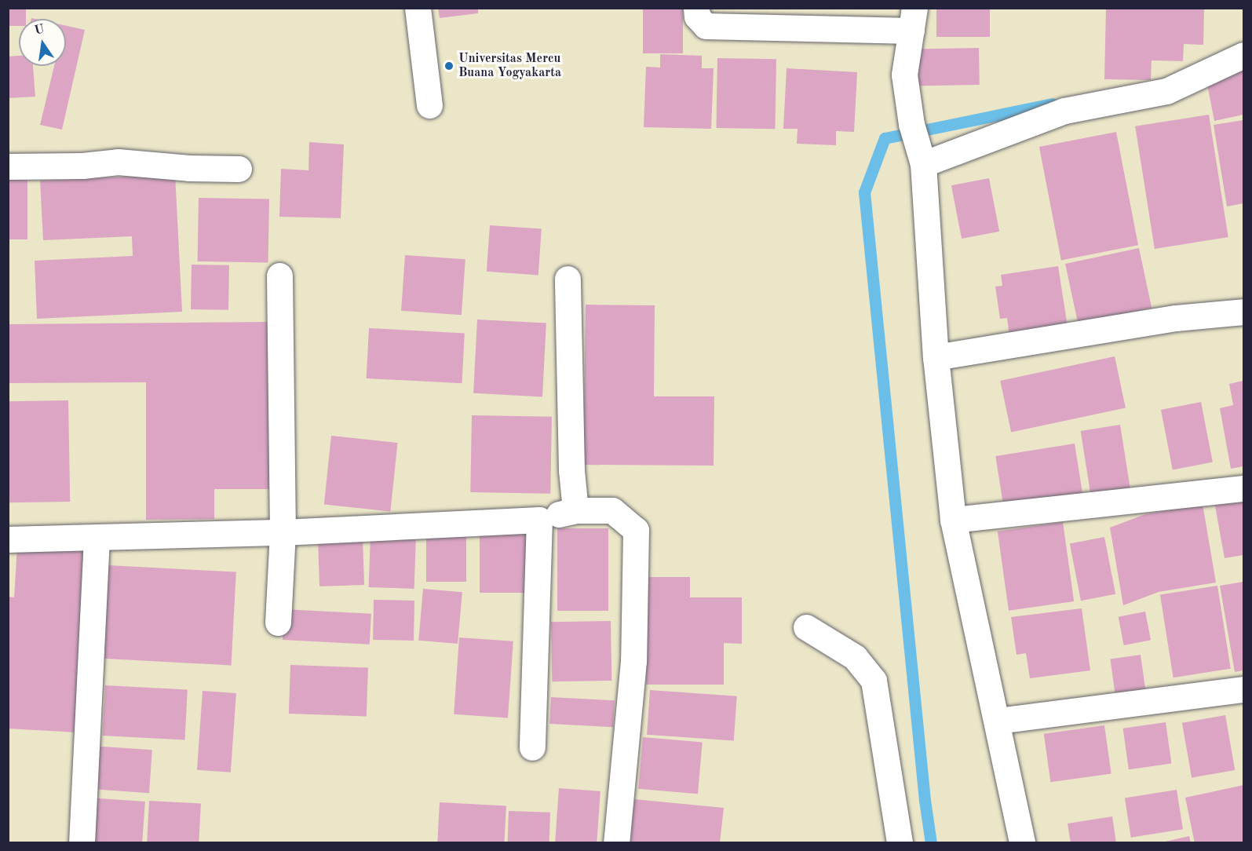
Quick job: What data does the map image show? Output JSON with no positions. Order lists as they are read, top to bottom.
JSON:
{
  "places": ["Universitas Mercu Buana Yogyakarta"],
  "north": "top"
}
